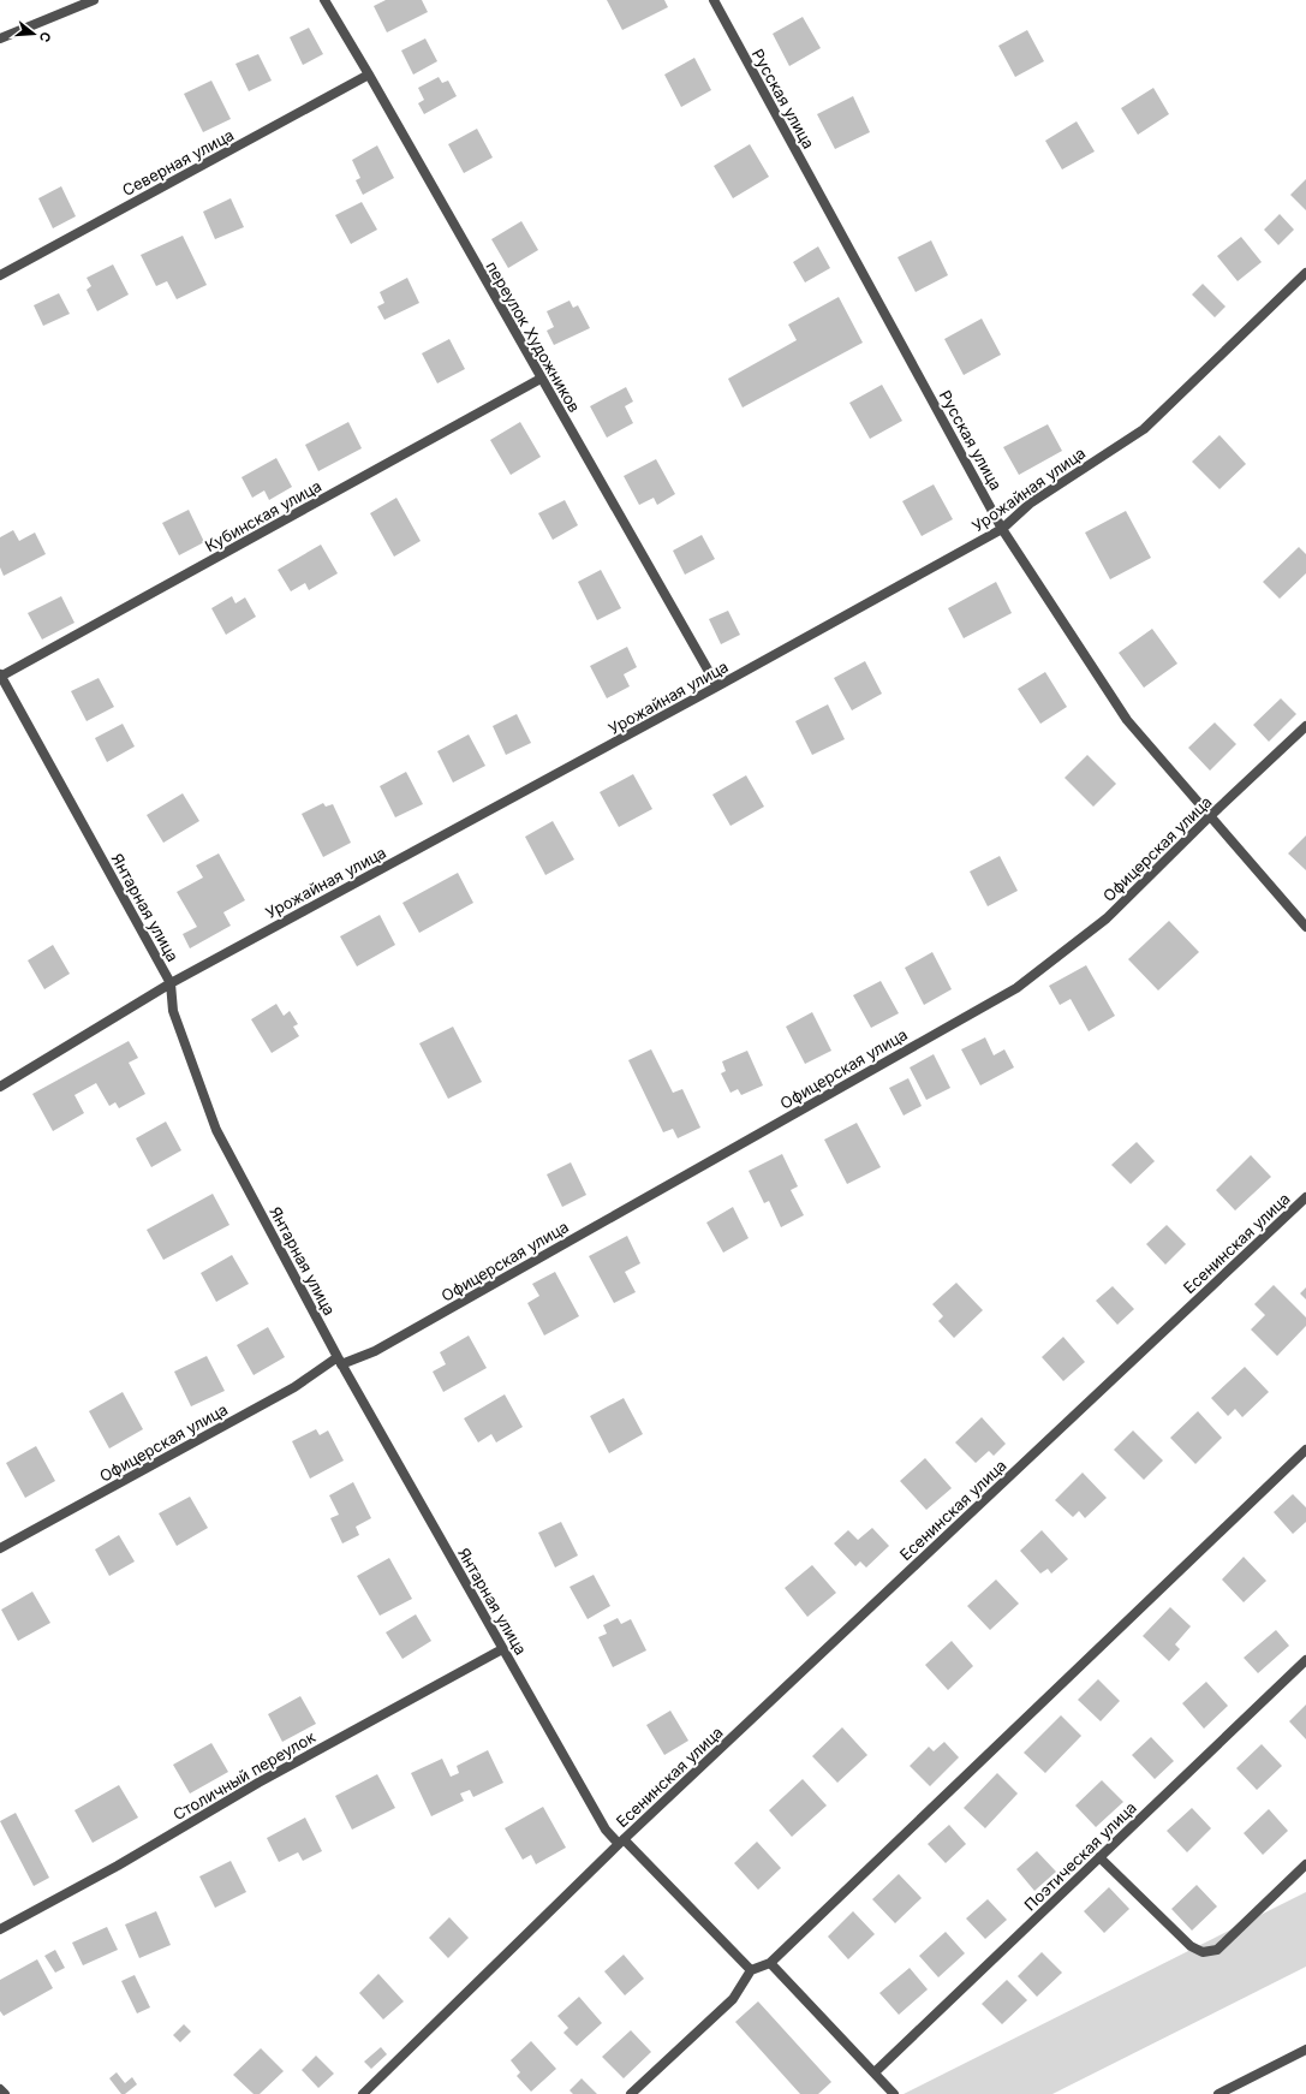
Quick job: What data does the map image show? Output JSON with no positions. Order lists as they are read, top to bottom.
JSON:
{
  "streets": {
    "street": [
      "Русская улица",
      "Северная улица",
      "переулок Художников",
      "Урожайная улица",
      "Кубинская улица",
      "Офицерская улица",
      "Янтарная улица",
      "Есенинская улица",
      "Столичный переулок",
      "Поэтическая улица"
    ]
  },
  "crossings": [
    ["Русская улица", "Урожайная улица"],
    ["Русская улица", "Офицерская улица"],
    ["Северная улица", "переулок Художников"],
    ["переулок Художников", "Урожайная улица"],
    ["переулок Художников", "Кубинская улица"],
    ["Урожайная улица", "Янтарная улица"],
    ["Кубинская улица", "Янтарная улица"],
    ["Офицерская улица", "Янтарная улица"],
    ["Янтарная улица", "Есенинская улица"],
    ["Янтарная улица", "Столичный переулок"]
  ],
  "north": "right"
}
